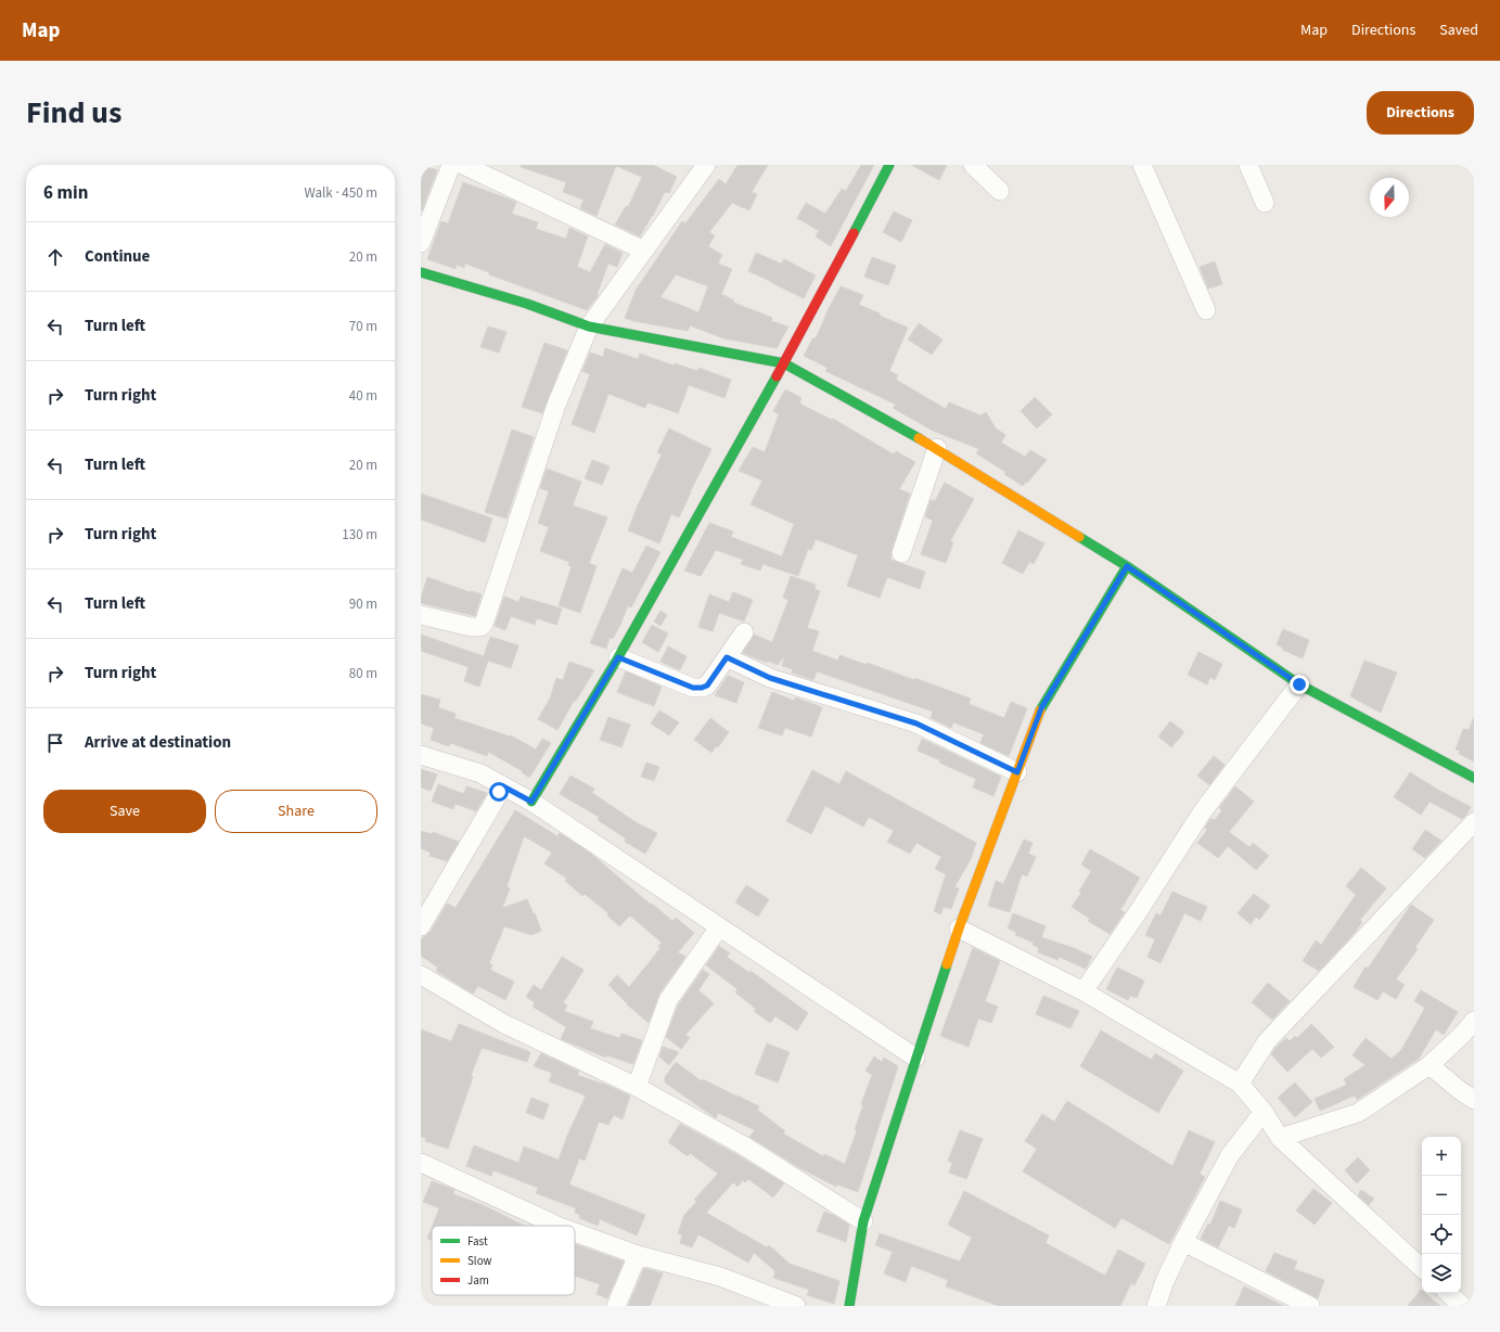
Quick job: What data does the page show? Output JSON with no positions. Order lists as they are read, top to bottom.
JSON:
{
  "legend": ["Fast", "Slow", "Jam"],
  "north": "bottom",
  "page": {
    "header": "Map",
    "nav": ["Map", "Directions", "Saved"],
    "title": "Find us",
    "buttons": [
      "Directions",
      ["Save", "Share"]
    ],
    "heading": ["6 min", "Walk · 450 m"],
    "list": [
      ["Continue", "20 m"],
      ["Turn left", "70 m"],
      ["Turn right", "40 m"],
      ["Turn left", "20 m"],
      ["Turn right", "130 m"],
      ["Turn left", "90 m"],
      ["Turn right", "80 m"],
      "Arrive at destination"
    ],
    "map_buttons": ["+", "−"]
  }
}
